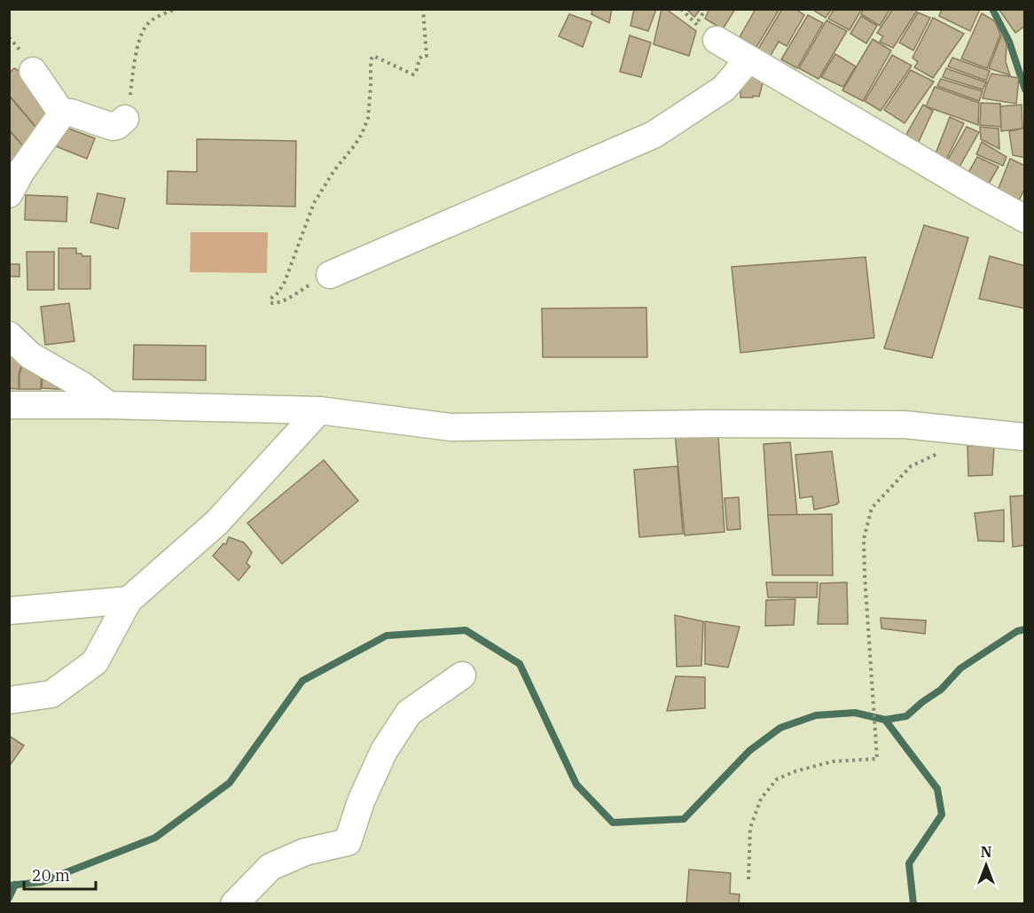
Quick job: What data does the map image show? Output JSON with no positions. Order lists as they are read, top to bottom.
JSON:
{
  "scale_bar": "20 m",
  "north": "top"
}
